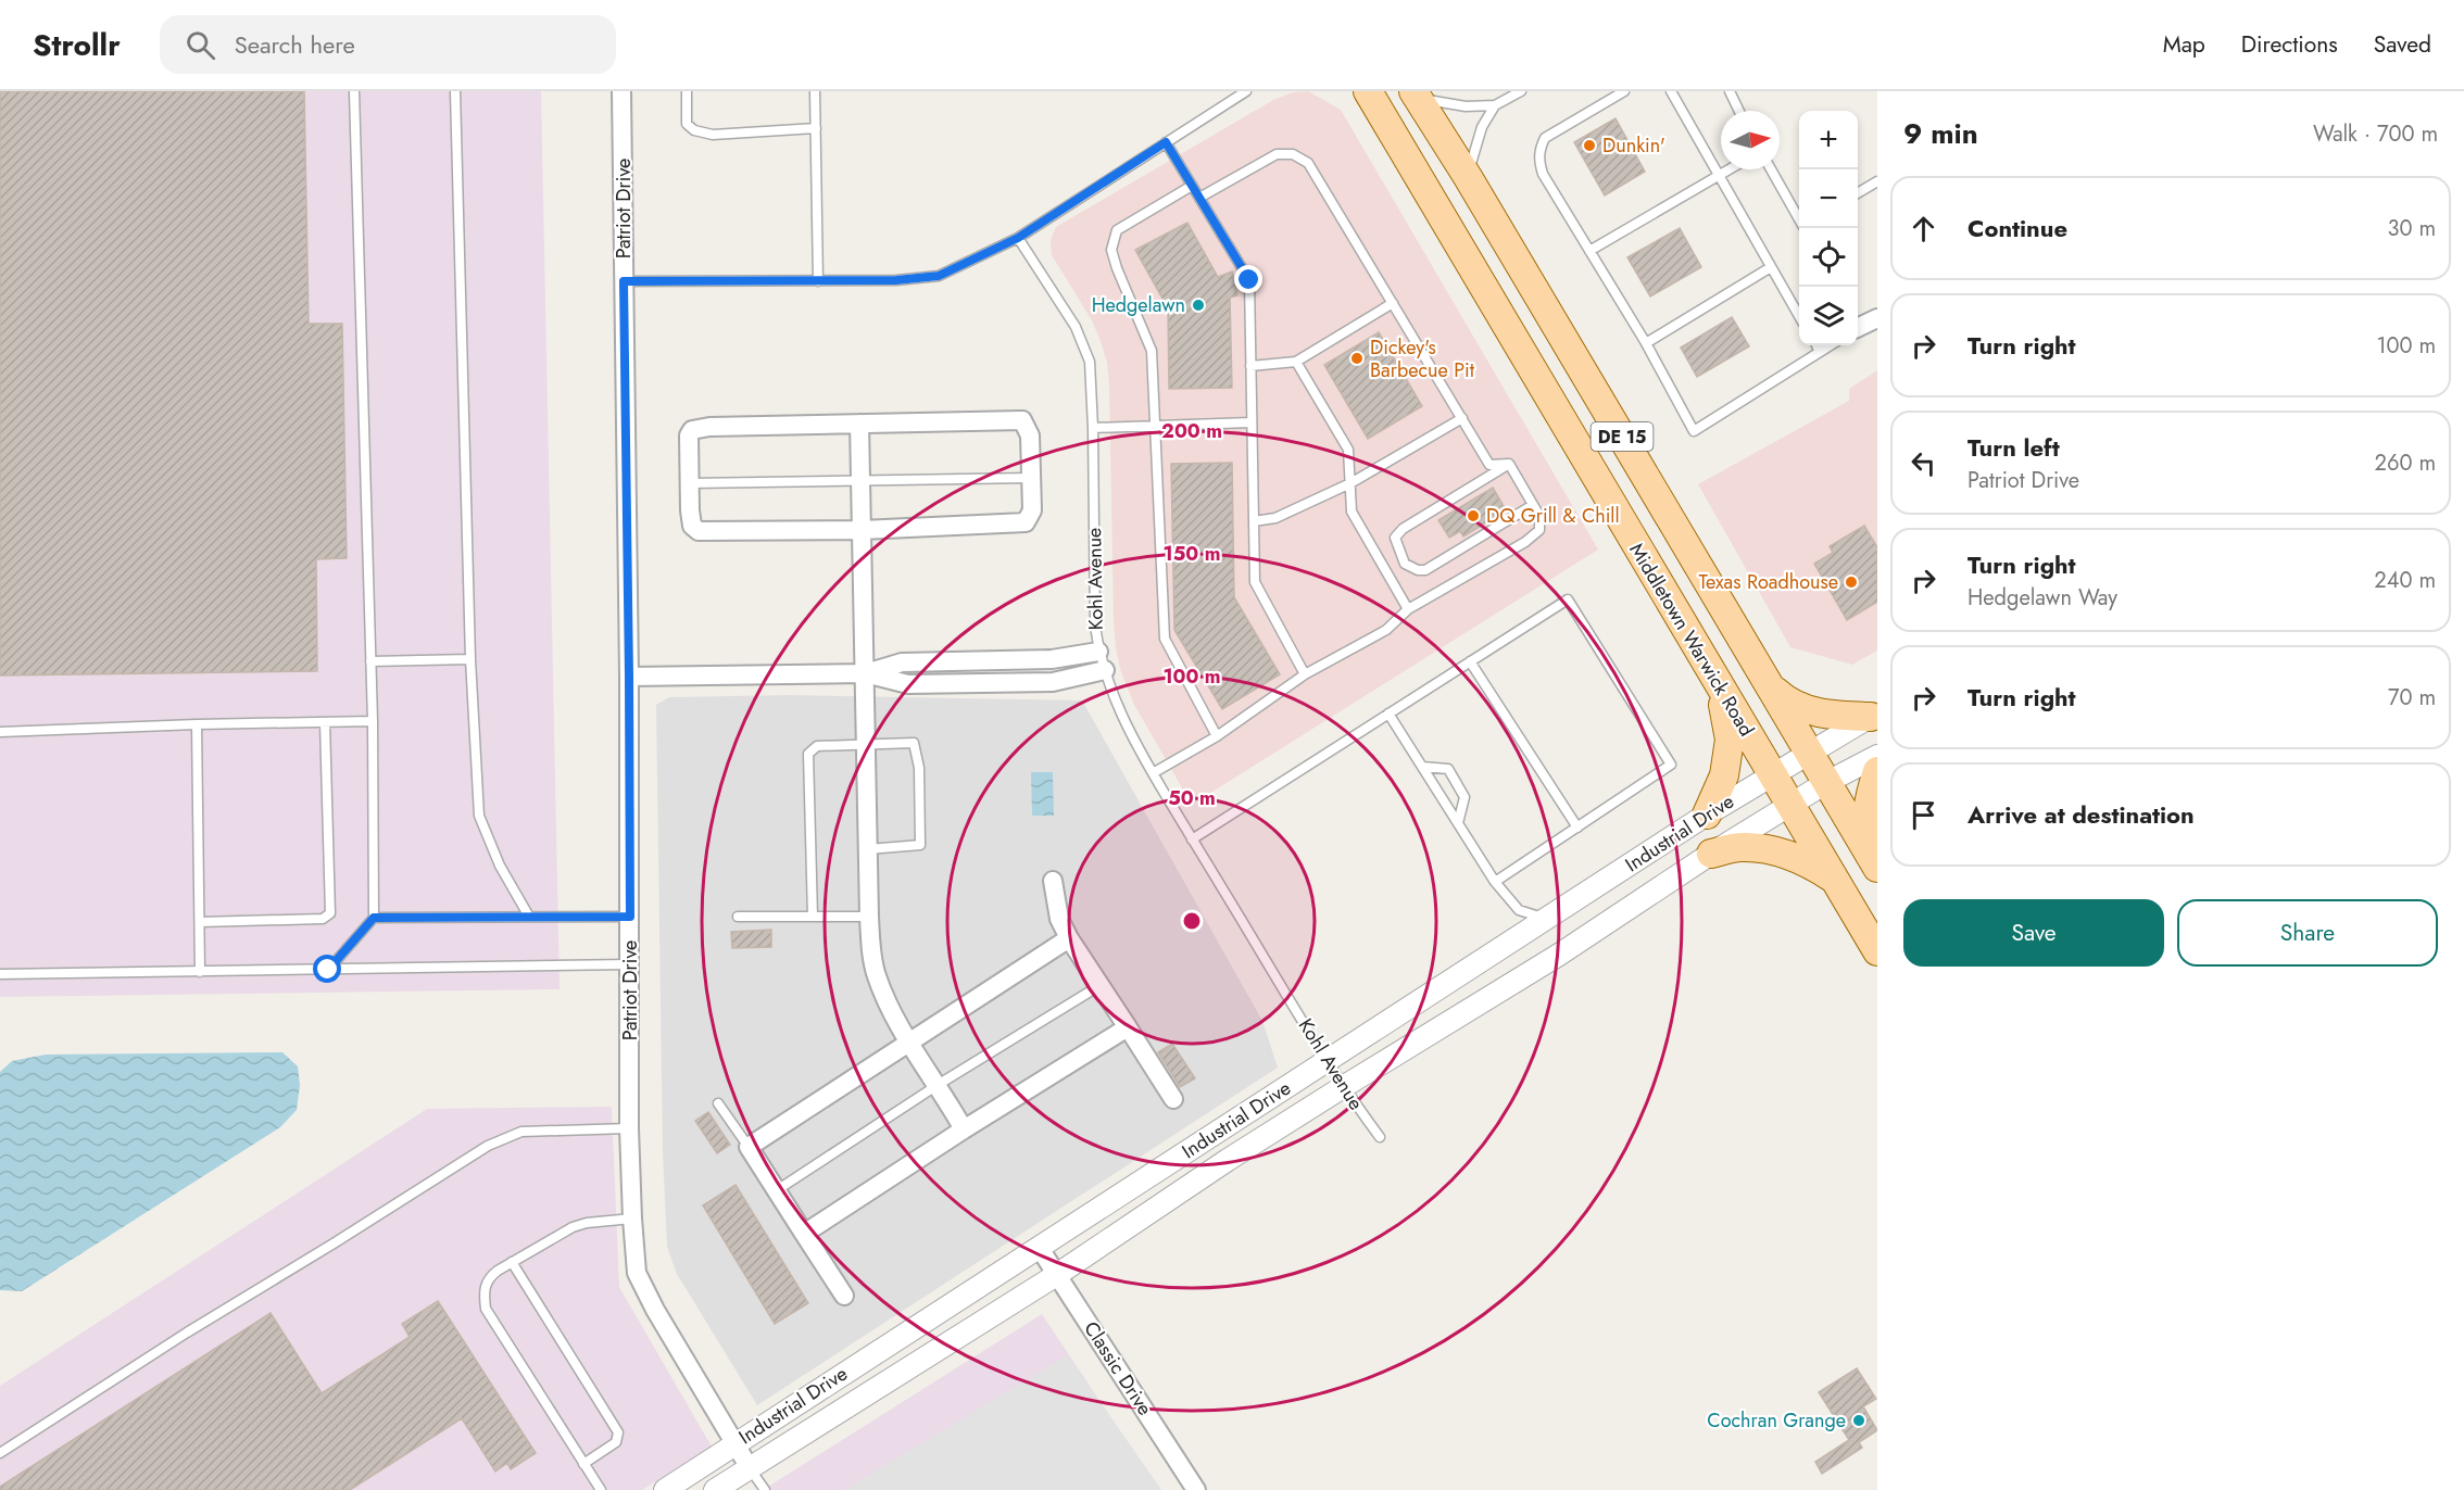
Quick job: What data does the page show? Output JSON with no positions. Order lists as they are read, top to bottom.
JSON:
{
  "streets": {
    "main road": ["DE 15", "Middletown Warwick Road"],
    "street": ["Patriot Drive", "Industrial Drive", "Classic Drive"],
    "lane": ["Kohl Avenue"]
  },
  "crossings": [
    ["Patriot Drive", "Industrial Drive"],
    ["DE 15", "Industrial Drive"],
    ["Kohl Avenue", "Industrial Drive"],
    ["Middletown Warwick Road", "Industrial Drive"],
    ["Industrial Drive", "Classic Drive"]
  ],
  "places": [
    "Dunkin'",
    "Hedgelawn",
    "Dickey's Barbecue Pit",
    "DQ Grill & Chill",
    "Texas Roadhouse",
    "Cochran Grange"
  ],
  "north": "right",
  "page": {
    "header": "Strollr",
    "search": "Search here",
    "nav": ["Map", "Directions", "Saved"],
    "heading": ["9 min", "Walk · 700 m"],
    "map_buttons": ["+", "−"],
    "list": [
      ["Continue", "30 m"],
      ["Turn right", "100 m"],
      ["Turn left", "Patriot Drive", "260 m"],
      ["Turn right", "Hedgelawn Way", "240 m"],
      ["Turn right", "70 m"],
      "Arrive at destination"
    ],
    "buttons": ["Save", "Share"]
  },
  "rings": [
    "200 m",
    "150 m",
    "100 m",
    "50 m"
  ]
}
